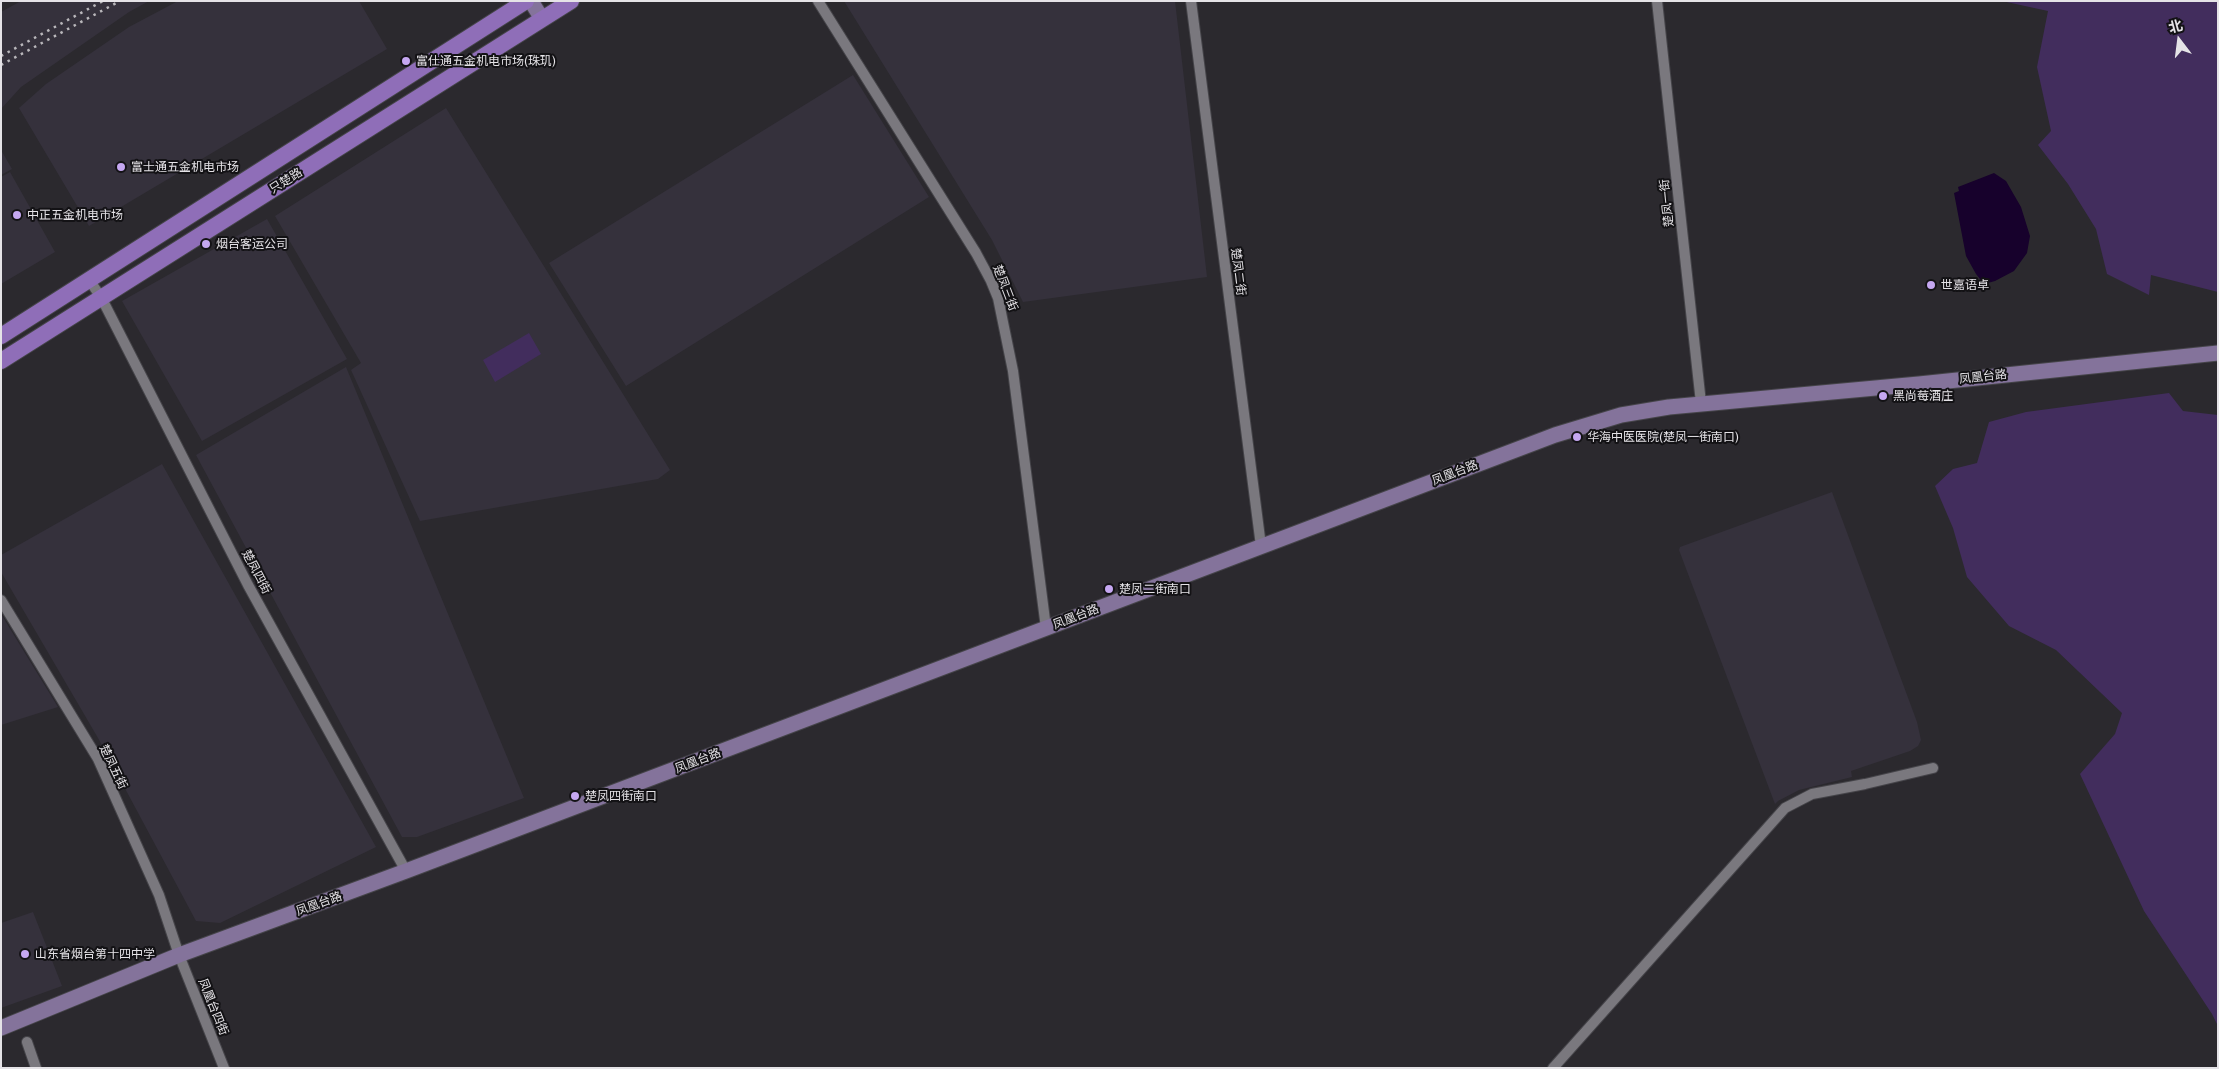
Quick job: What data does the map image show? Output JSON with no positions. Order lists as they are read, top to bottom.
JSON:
{
  "streets": {
    "main road": ["只楚路"],
    "street": [
      "楚凤一街",
      "楚凤二街",
      "楚凤三街",
      "凤凰台路",
      "楚凤四街",
      "楚凤五街",
      "凤凰台四街"
    ]
  },
  "crossings": [
    ["只楚路", "楚凤四街"],
    ["楚凤一街", "凤凰台路"],
    ["楚凤二街", "凤凰台路"],
    ["楚凤三街", "凤凰台路"],
    ["凤凰台路", "楚凤四街"],
    ["凤凰台路", "楚凤五街"],
    ["凤凰台路", "凤凰台四街"],
    ["楚凤五街", "凤凰台四街"]
  ],
  "places": [
    "富仕通五金机电市场(珠玑)",
    "富士通五金机电市场",
    "中正五金机电市场",
    "烟台客运公司",
    "世嘉语卓",
    "黑尚莓酒庄",
    "华海中医医院(楚凤一街南口)",
    "楚凤二街南口",
    "楚凤四街南口",
    "山东省烟台第十四中学"
  ],
  "north": "top"
}
